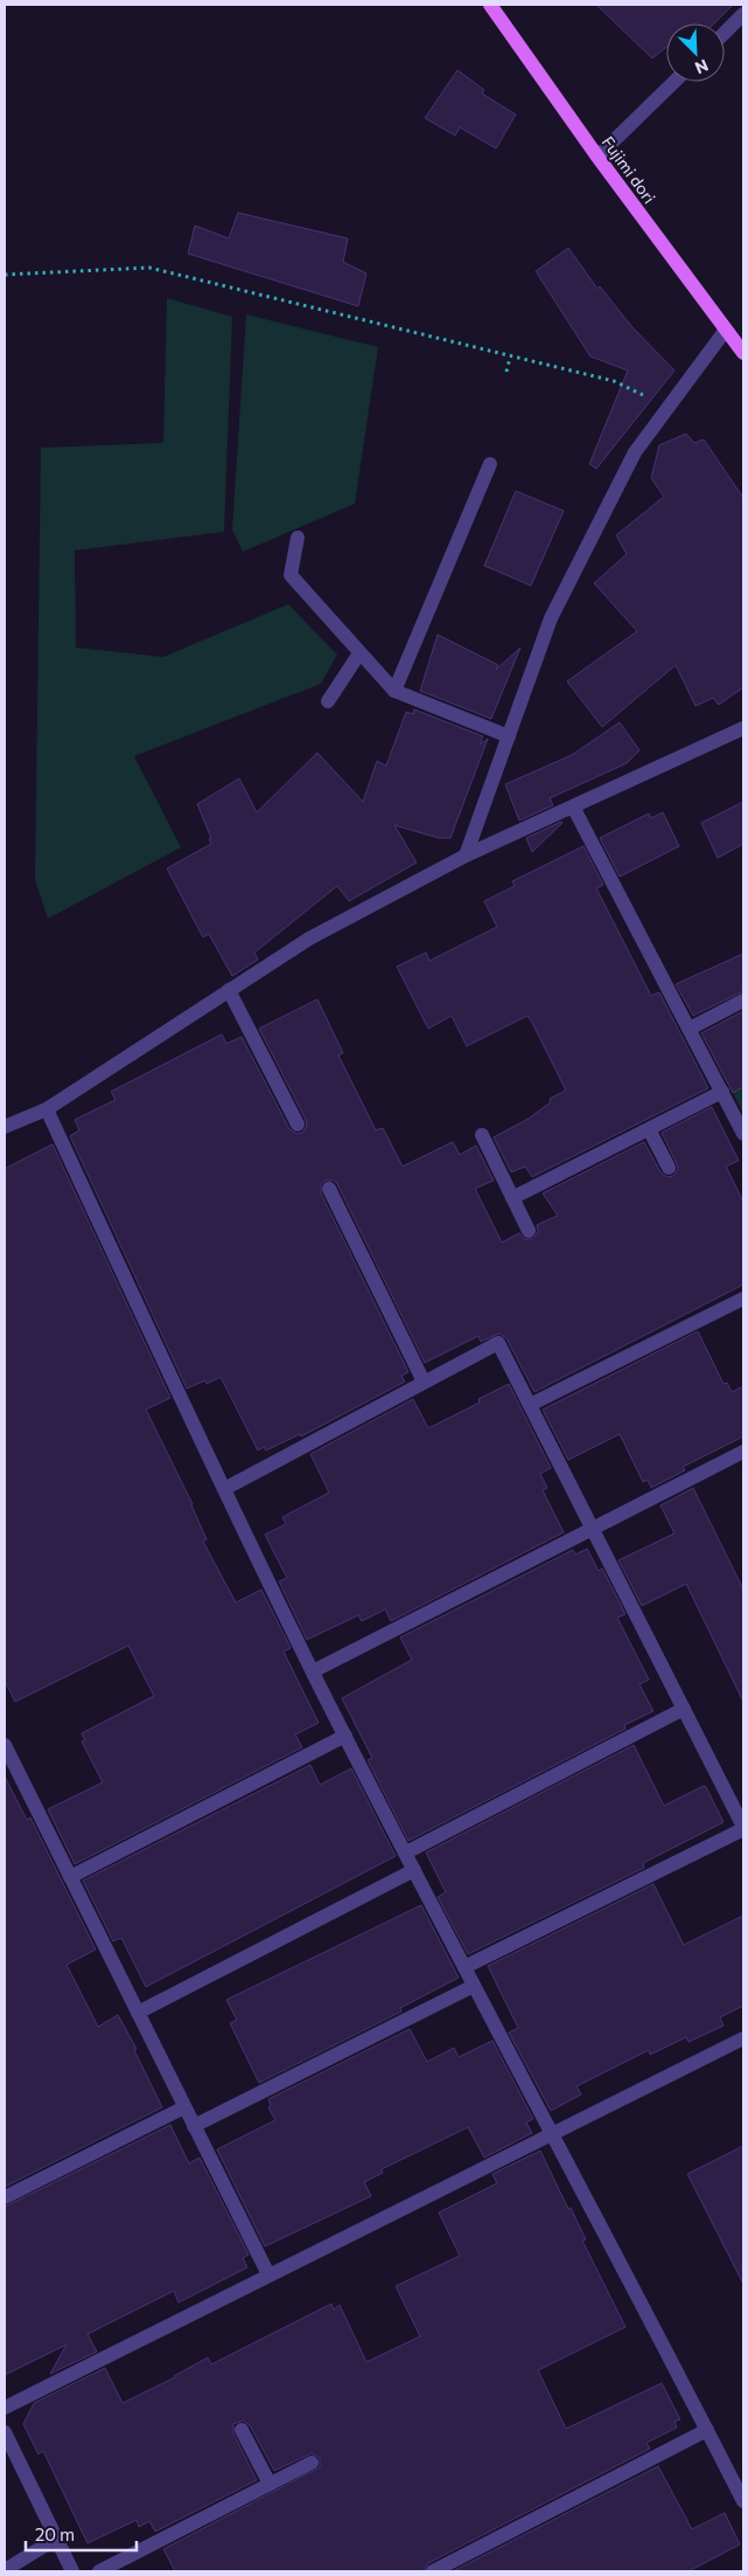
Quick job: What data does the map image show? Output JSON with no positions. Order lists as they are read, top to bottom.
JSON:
{
  "streets": {
    "main road": ["Fujimi dori"]
  },
  "scale_bar": "20 m",
  "north": "bottom right"
}
